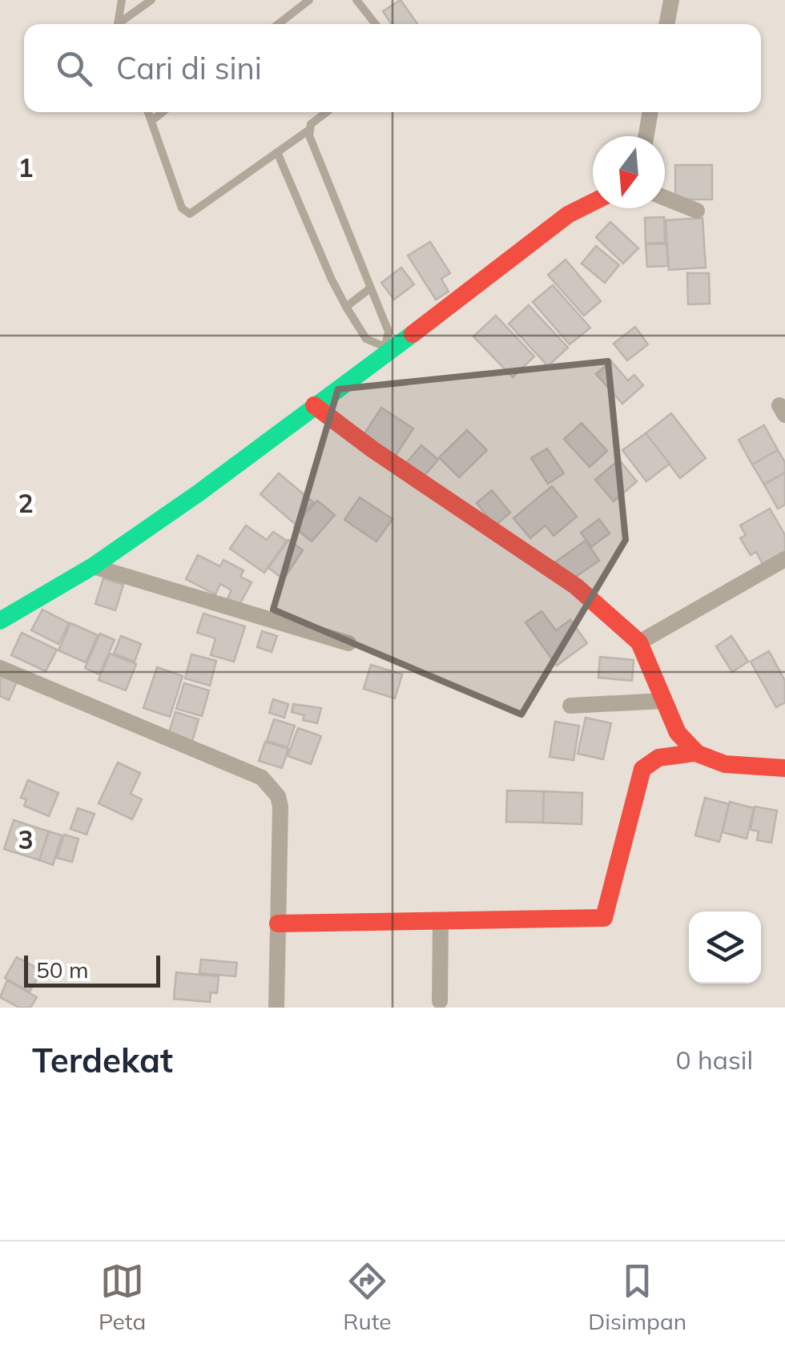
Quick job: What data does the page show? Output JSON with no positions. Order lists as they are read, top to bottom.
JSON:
{
  "scale_bar": "50 m",
  "north": "bottom",
  "page": {
    "search": "Cari di sini",
    "scale": "50 m",
    "heading": ["Terdekat", "0 hasil"],
    "nav": ["Peta", "Rute", "Disimpan"]
  },
  "grid": {
    "rows": ["1", "2", "3"]
  }
}
